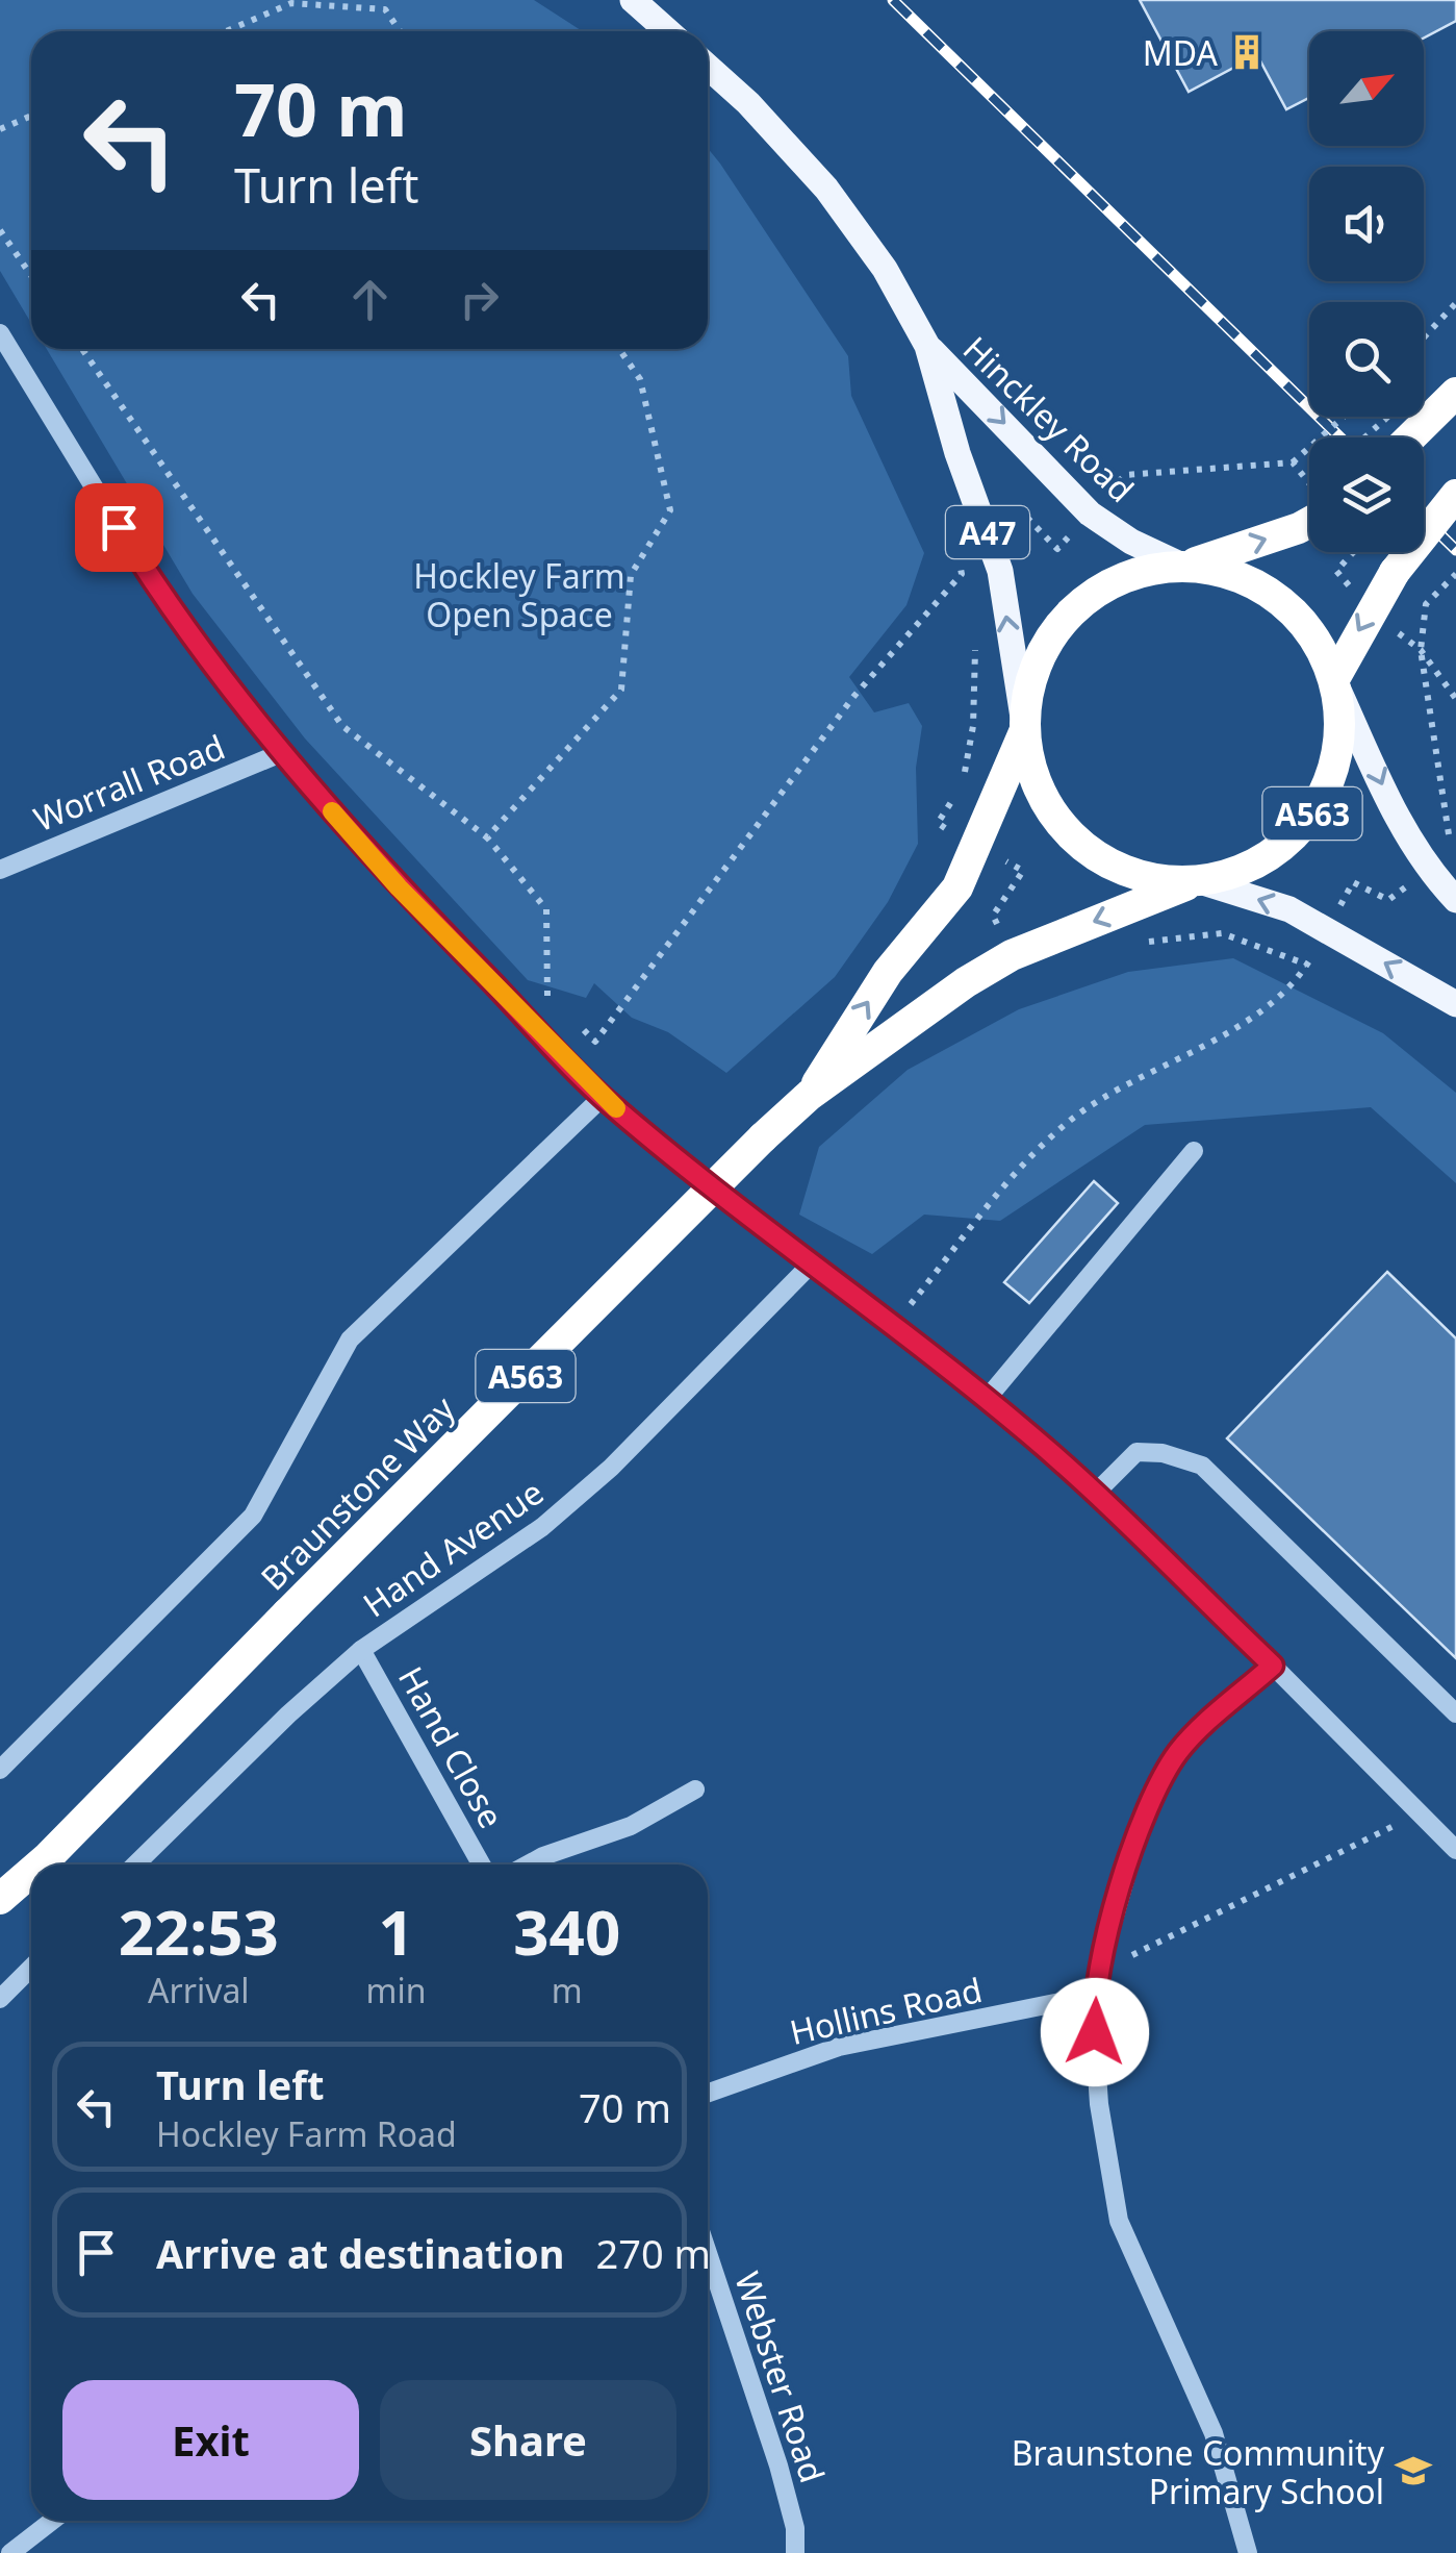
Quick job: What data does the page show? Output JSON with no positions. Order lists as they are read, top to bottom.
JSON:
{
  "streets": {
    "highway": ["A563", "Braunstone Way"],
    "main road": ["Hinckley Road", "A47"],
    "street": [
      "Worrall Road",
      "Hand Avenue",
      "Hand Close",
      "Hollins Road",
      "Webster Road"
    ]
  },
  "crossings": [
    ["Hinckley Road", "A563"],
    ["Hinckley Road", "Braunstone Way"],
    ["A563", "Braunstone Way"],
    ["Hand Avenue", "Hand Close"]
  ],
  "parks": ["Hockley Farm Open Space"],
  "places": {
    "building": ["MDA"],
    "school or university": ["Braunstone Community Primary School"]
  },
  "north": "top right",
  "page": {
    "turn": ["70 m", "Turn left"],
    "eta": [
      "22:53",
      "Arrival",
      "1",
      "min",
      "340",
      "m"
    ],
    "list": [
      {
        "name": "Turn left",
        "note": "Hockley Farm Road",
        "value": "70 m"
      },
      {
        "name": "Arrive at destination",
        "value": "270 m"
      }
    ],
    "buttons": ["Exit", "Share"]
  }
}
